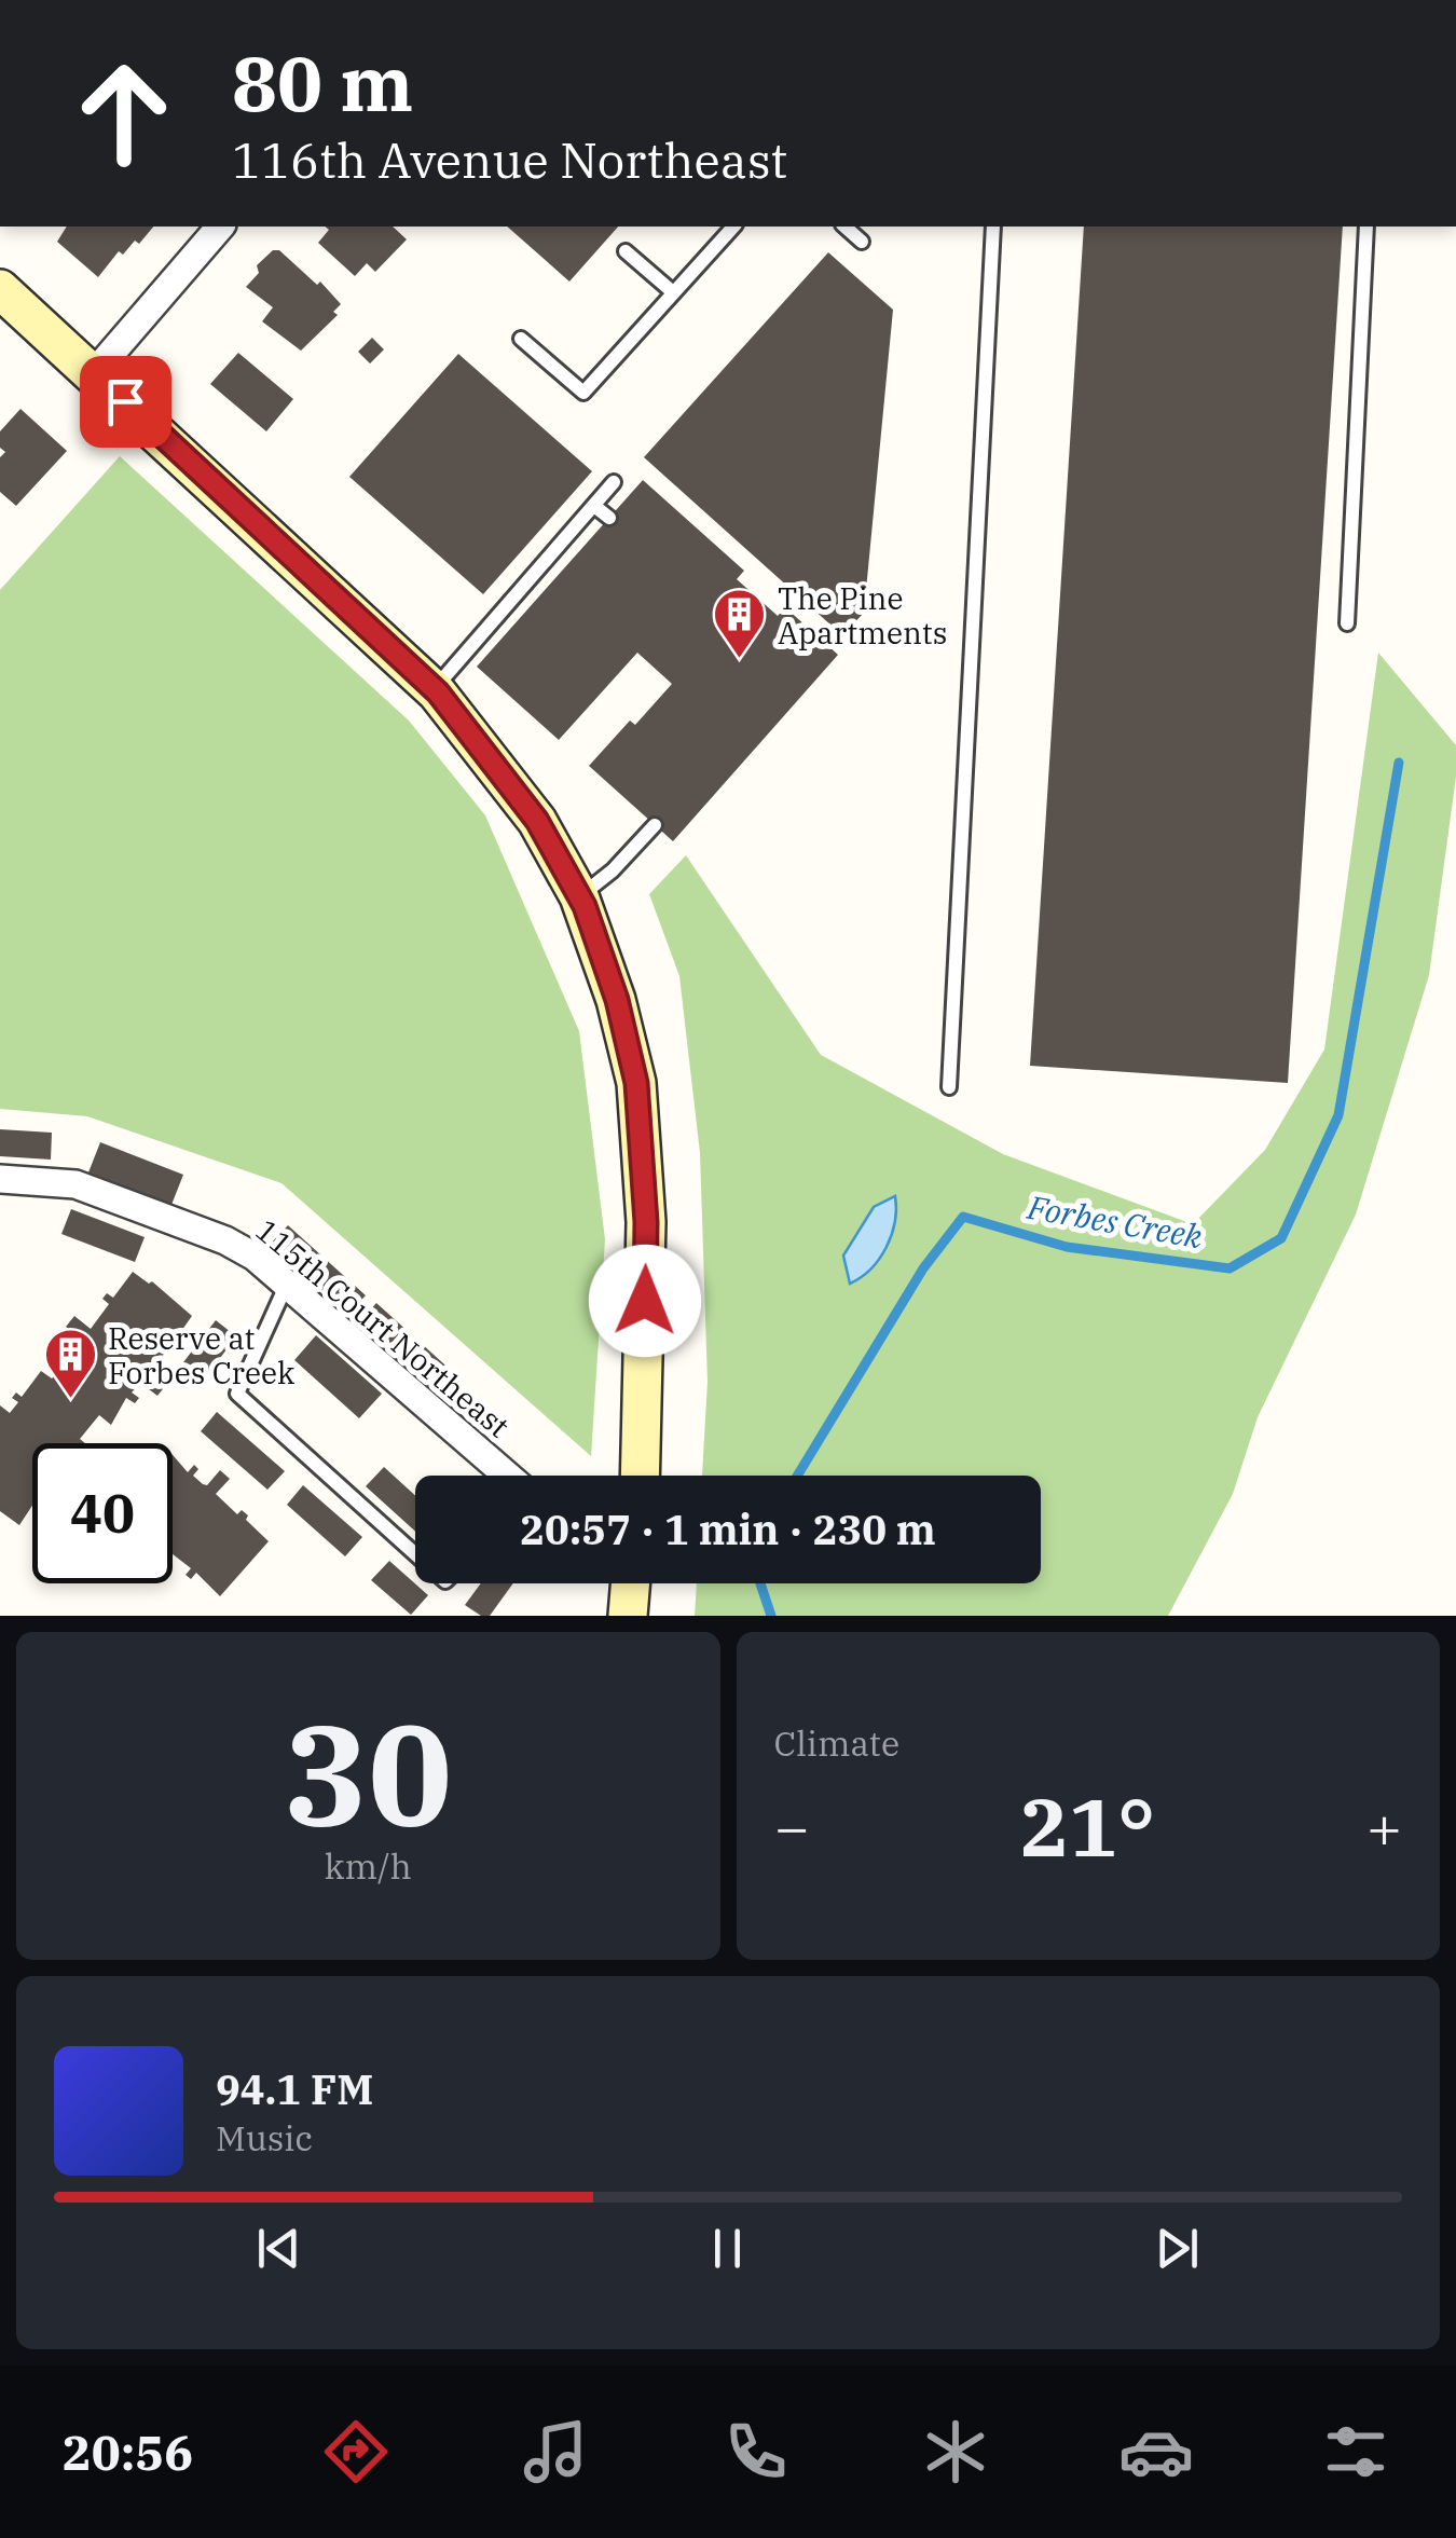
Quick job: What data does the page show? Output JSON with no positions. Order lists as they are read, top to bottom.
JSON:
{
  "streets": {
    "street": ["115th Court Northeast"]
  },
  "water": ["Forbes Creek"],
  "places": {
    "building": ["The Pine Apartments", "Reserve at Forbes Creek"]
  },
  "page": {
    "turn": ["80 m", "116th Avenue Northeast"],
    "limit": "40",
    "trip": "20:57 · 1 min · 230 m",
    "tile": [
      ["30", "km/h"],
      "Climate"
    ],
    "heat": ["−", "21°", "+"],
    "song": ["94.1 FM", "Music"],
    "tabs": "20:56"
  }
}
